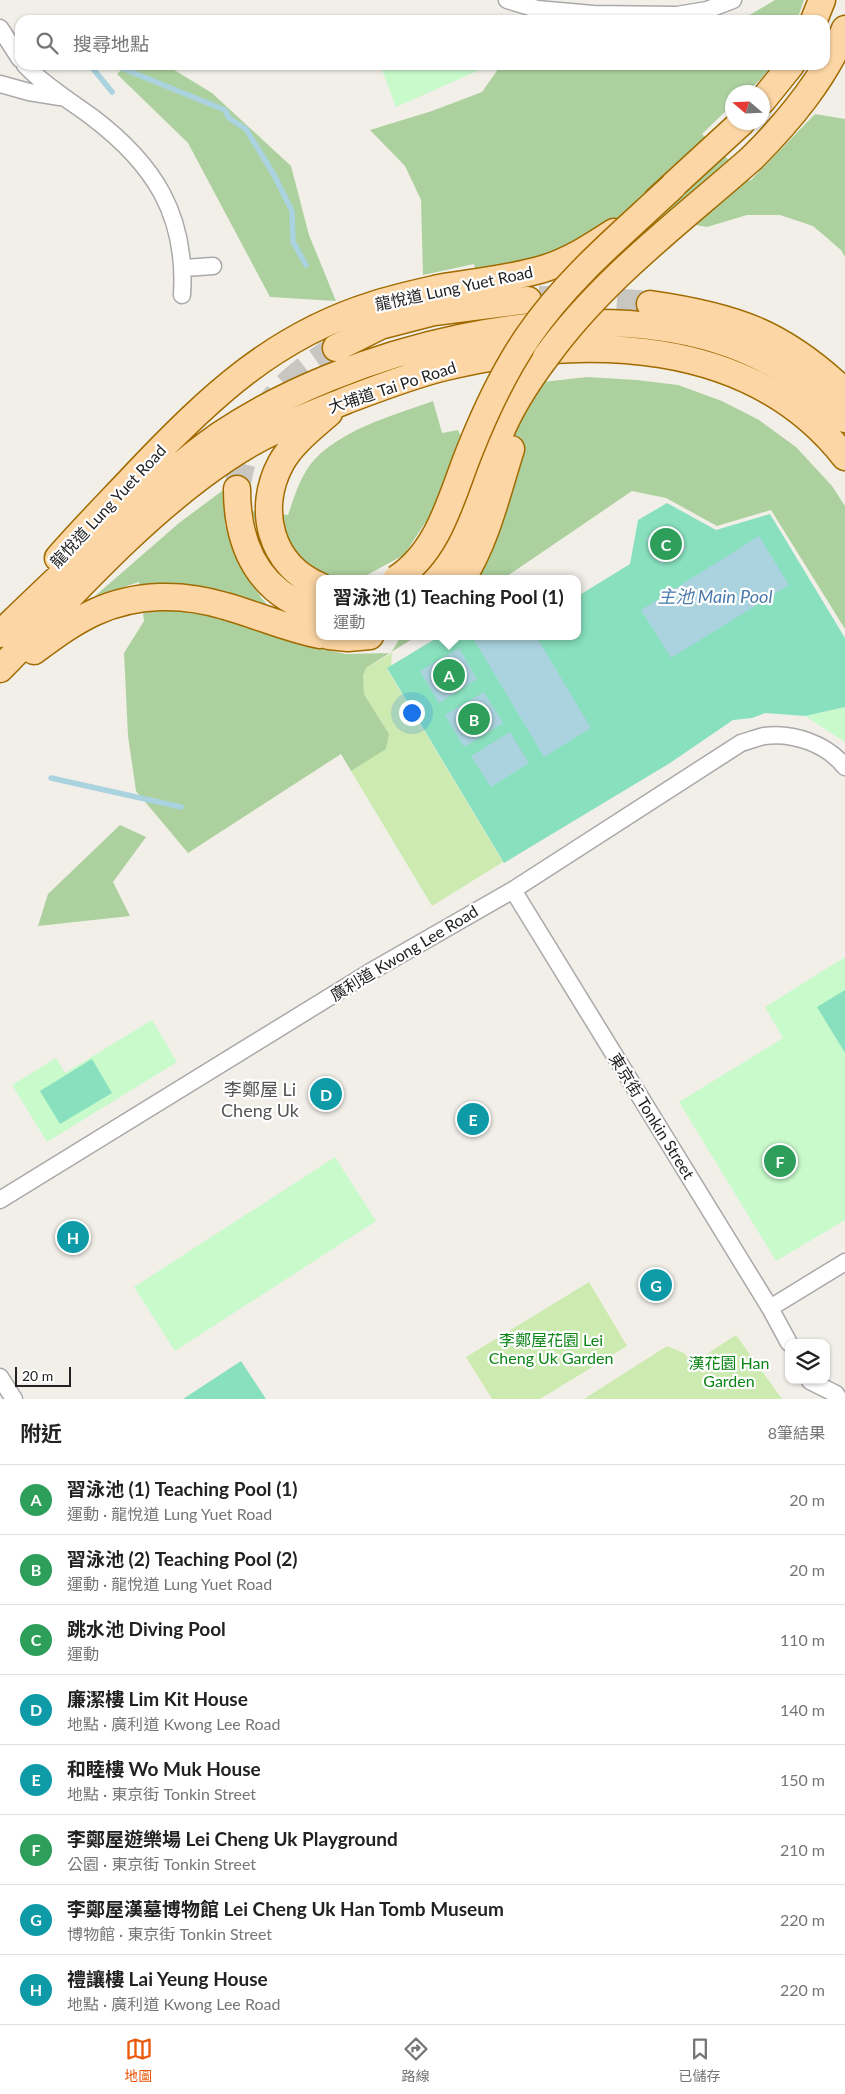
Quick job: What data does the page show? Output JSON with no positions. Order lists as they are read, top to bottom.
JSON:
{
  "streets": {
    "main road": ["龍悅道 Lung Yuet Road", "大埔道 Tai Po Road"],
    "street": ["廣利道 Kwong Lee Road", "東京街 Tonkin Street"]
  },
  "crossings": [
    ["廣利道 Kwong Lee Road", "東京街 Tonkin Street"]
  ],
  "districts": ["李鄭屋 Li Cheng Uk"],
  "water": ["主池 Main Pool"],
  "parks": ["李鄭屋花園 Lei Cheng Uk Garden", "漢花園 Han Garden"],
  "scale_bar": "20 m",
  "north": "left",
  "page": {
    "search": "搜尋地點",
    "pins": [
      "C",
      "A",
      "B",
      "D",
      "E",
      "F",
      "H",
      "G"
    ],
    "popup": ["習泳池 (1) Teaching Pool (1)", "運動"],
    "scale": "20 m",
    "heading": ["附近", "8筆結果"],
    "list": [
      {
        "mark": "A",
        "name": "習泳池 (1) Teaching Pool (1)",
        "note": "運動 · 龍悅道 Lung Yuet Road",
        "value": "20 m"
      },
      {
        "mark": "B",
        "name": "習泳池 (2) Teaching Pool (2)",
        "note": "運動 · 龍悅道 Lung Yuet Road",
        "value": "20 m"
      },
      {
        "mark": "C",
        "name": "跳水池 Diving Pool",
        "note": "運動",
        "value": "110 m"
      },
      {
        "mark": "D",
        "name": "廉潔樓 Lim Kit House",
        "note": "地點 · 廣利道 Kwong Lee Road",
        "value": "140 m"
      },
      {
        "mark": "E",
        "name": "和睦樓 Wo Muk House",
        "note": "地點 · 東京街 Tonkin Street",
        "value": "150 m"
      },
      {
        "mark": "F",
        "name": "李鄭屋遊樂場 Lei Cheng Uk Playground",
        "note": "公園 · 東京街 Tonkin Street",
        "value": "210 m"
      },
      {
        "mark": "G",
        "name": "李鄭屋漢墓博物館 Lei Cheng Uk Han Tomb Museum",
        "note": "博物館 · 東京街 Tonkin Street",
        "value": "220 m"
      },
      {
        "mark": "H",
        "name": "禮讓樓 Lai Yeung House",
        "note": "地點 · 廣利道 Kwong Lee Road",
        "value": "220 m"
      }
    ],
    "nav": ["地圖", "路線", "已儲存"]
  }
}
